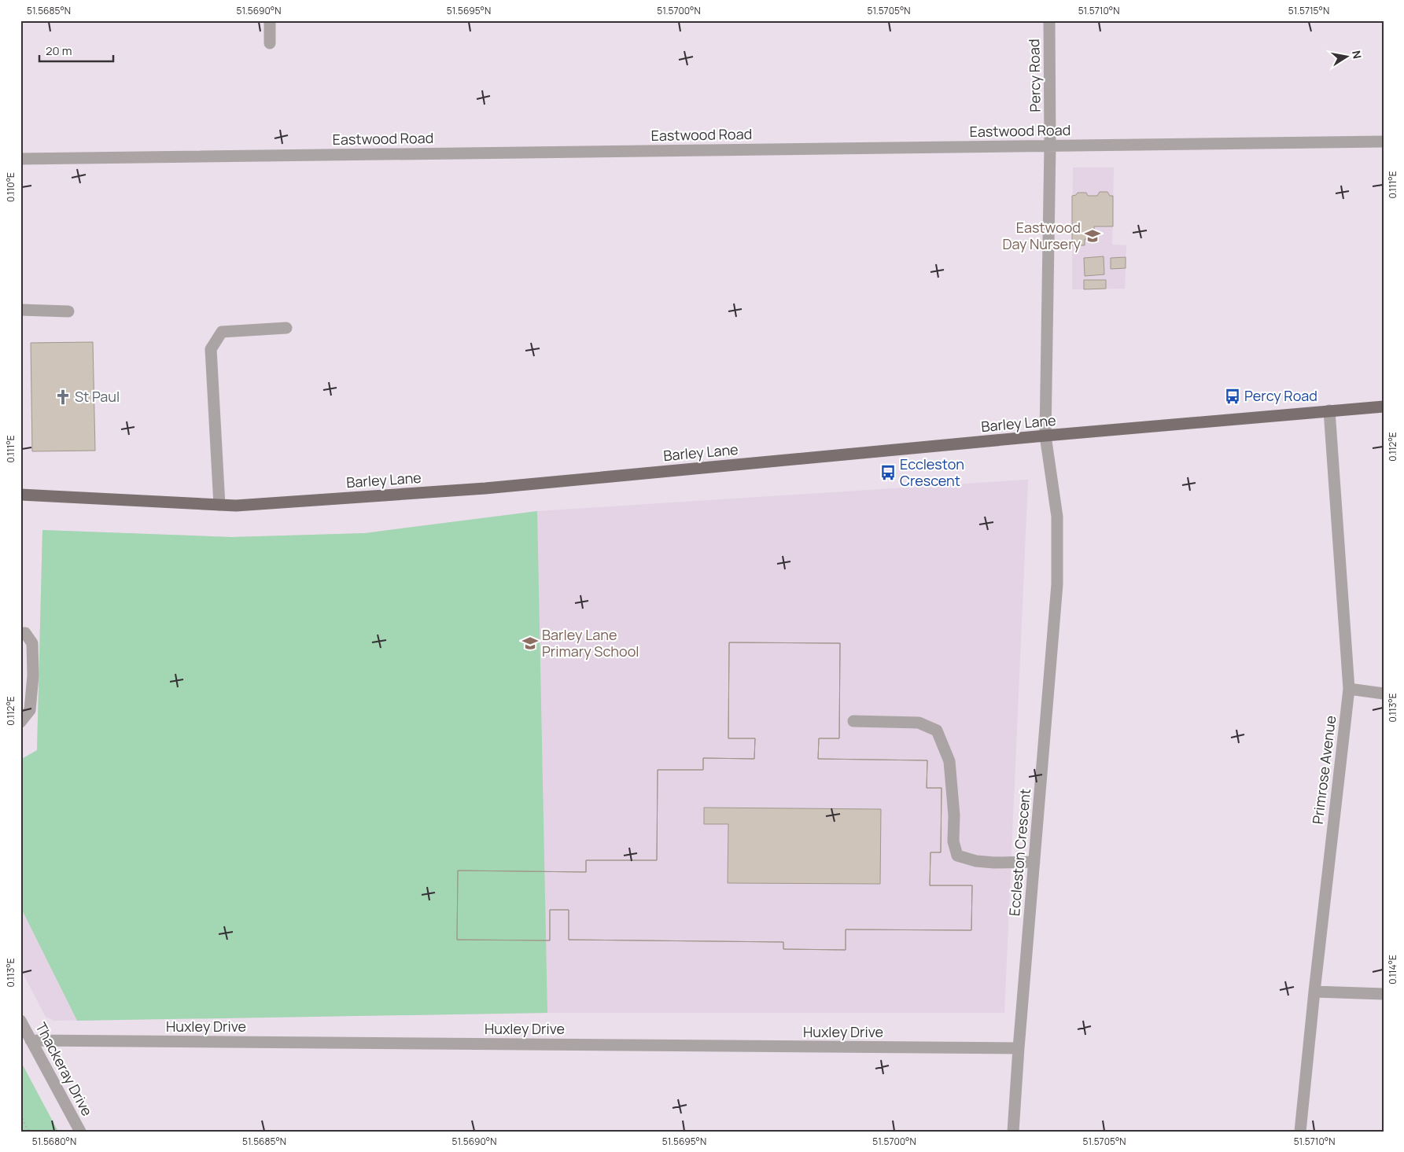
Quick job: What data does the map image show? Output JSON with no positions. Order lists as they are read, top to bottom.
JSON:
{
  "streets": {
    "main road": ["Barley Lane"],
    "street": [
      "Percy Road",
      "Eastwood Road",
      "Primrose Avenue",
      "Eccleston Crescent",
      "Huxley Drive",
      "Thackeray Drive"
    ]
  },
  "crossings": [
    ["Percy Road", "Eastwood Road"],
    ["Percy Road", "Barley Lane"],
    ["Percy Road", "Eccleston Crescent"],
    ["Barley Lane", "Primrose Avenue"],
    ["Barley Lane", "Eccleston Crescent"],
    ["Eccleston Crescent", "Huxley Drive"],
    ["Huxley Drive", "Thackeray Drive"]
  ],
  "places": {
    "school or university": ["Eastwood Day Nursery", "Barley Lane Primary School"],
    "bus stop": ["Percy Road", "Eccleston Crescent"],
    "church": ["St Paul"]
  },
  "scale_bar": "20 m",
  "north": "right",
  "coordinates": [
    "51.5685°N",
    "51.5690°N",
    "51.5695°N",
    "51.5700°N",
    "51.5705°N",
    "51.5710°N",
    "51.5715°N",
    "0.111°E",
    "0.110°E",
    "0.112°E",
    "0.113°E",
    "0.114°E",
    "51.5680°N"
  ]
}
